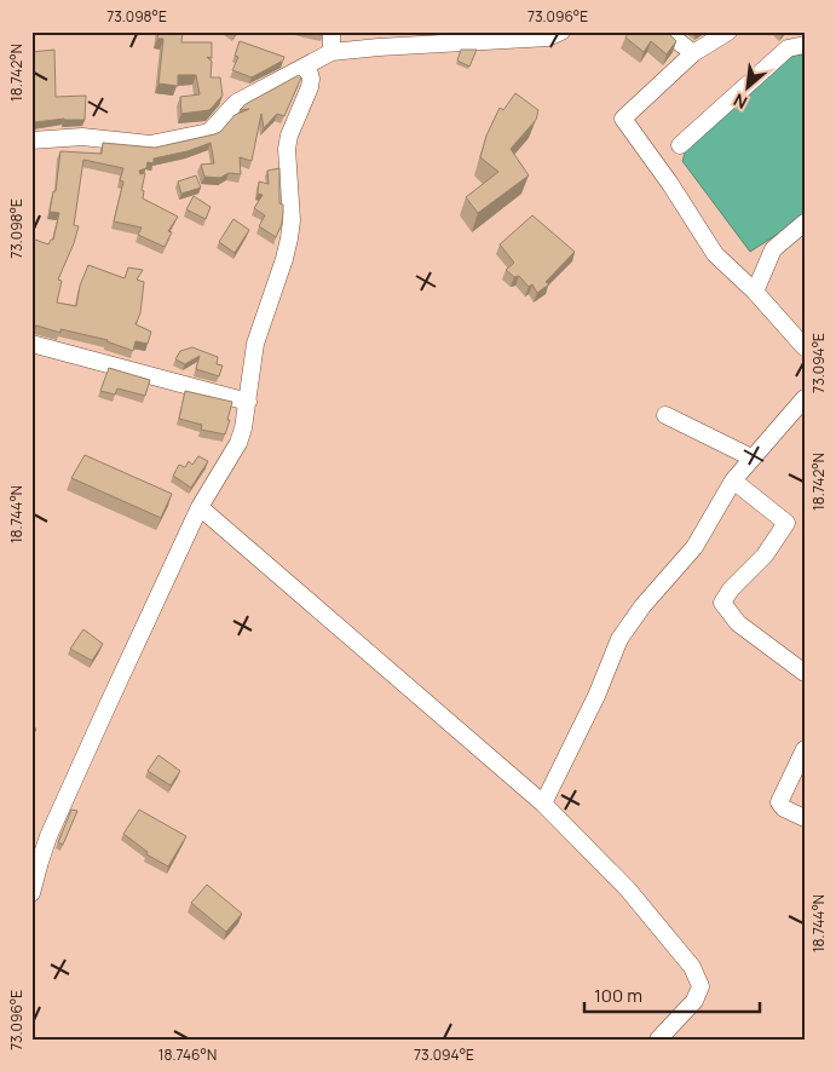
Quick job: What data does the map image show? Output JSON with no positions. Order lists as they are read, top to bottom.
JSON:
{
  "scale_bar": "100 m",
  "north": "bottom left",
  "coordinates": [
    "73.098°E",
    "73.096°E",
    "18.742°N",
    "73.094°E",
    "18.744°N",
    "18.746°N"
  ]
}
